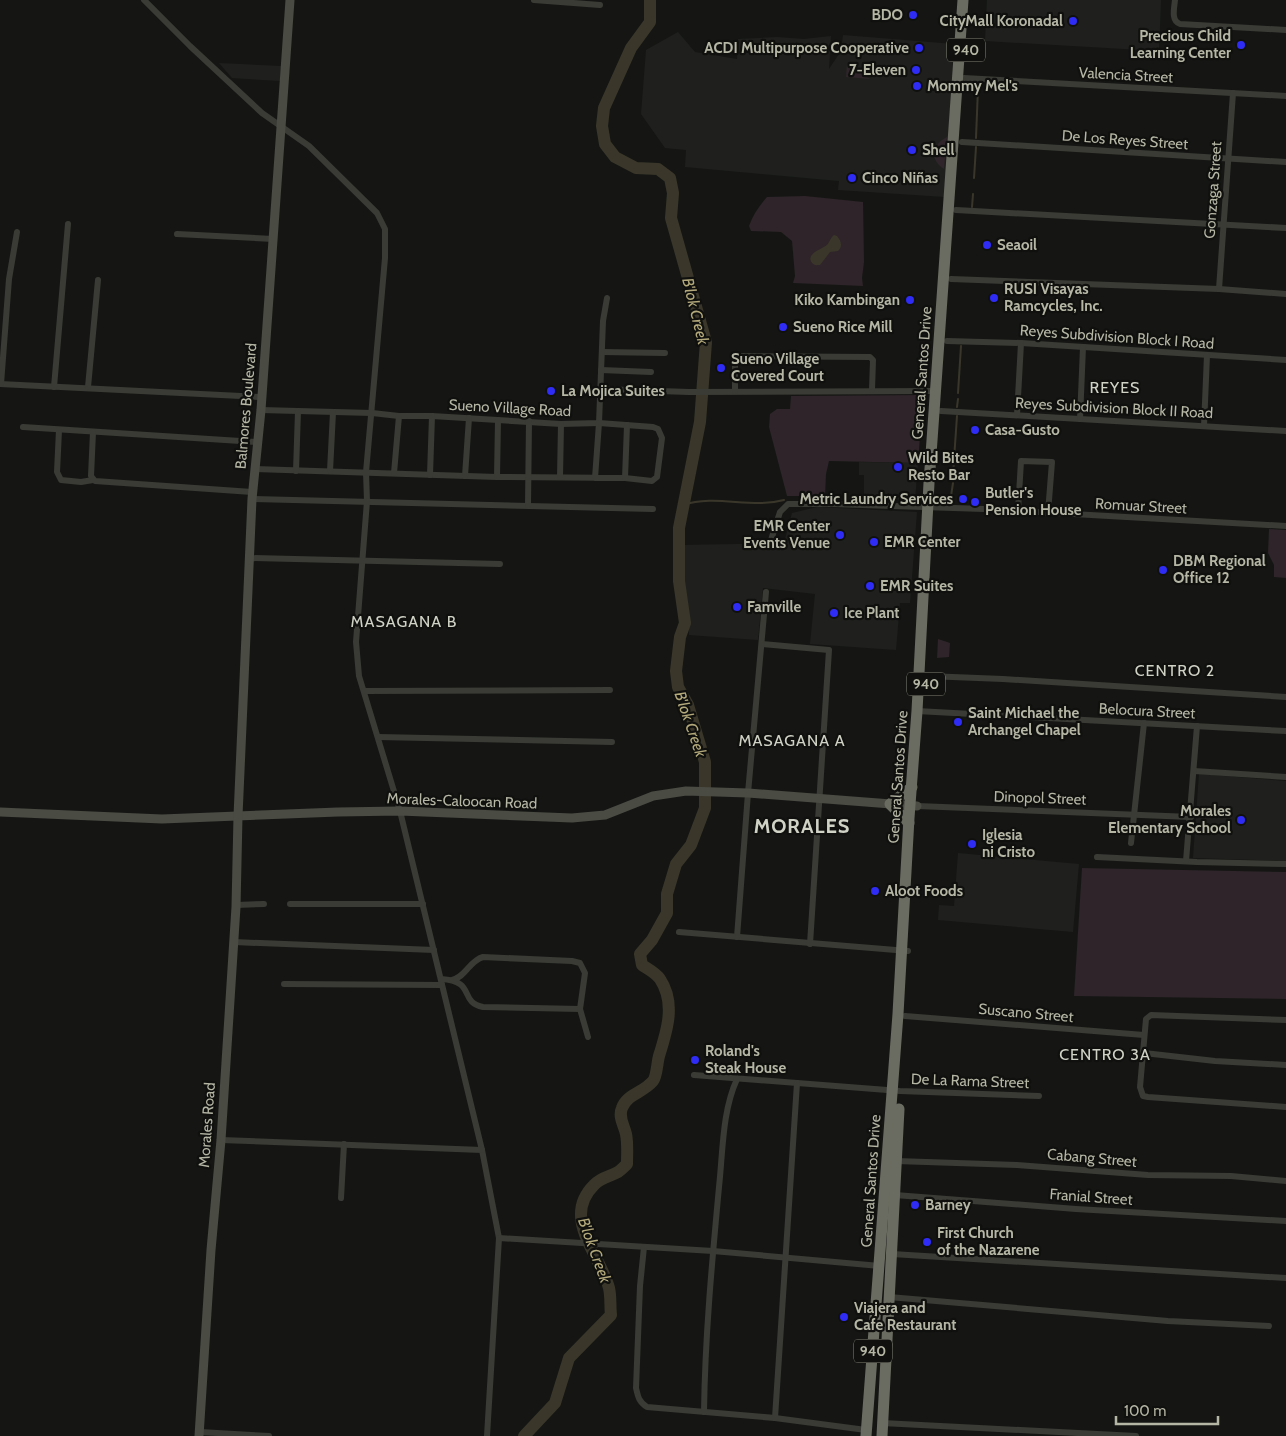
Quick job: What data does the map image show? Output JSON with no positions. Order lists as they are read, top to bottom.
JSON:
{
  "streets": {
    "highway": ["940", "General Santos Drive"],
    "street": [
      "Valencia Street",
      "De Los Reyes Street",
      "Gonzaga Street",
      "Reyes Subdivision Block I Road",
      "Balmores Boulevard",
      "Sueno Village Road",
      "Reyes Subdivision Block II Road",
      "Romuar Street",
      "Belocura Street",
      "Dinopol Street",
      "Morales-Caloocan Road",
      "Suscano Street",
      "De La Rama Street",
      "Morales Road",
      "Cabang Street",
      "Franial Street"
    ]
  },
  "crossings": [
    ["Valencia Street", "Gonzaga Street"],
    ["Valencia Street", "General Santos Drive"],
    ["De Los Reyes Street", "Gonzaga Street"],
    ["De Los Reyes Street", "General Santos Drive"],
    ["Reyes Subdivision Block I Road", "General Santos Drive"],
    ["General Santos Drive", "Reyes Subdivision Block II Road"],
    ["General Santos Drive", "Romuar Street"],
    ["General Santos Drive", "Belocura Street"],
    ["General Santos Drive", "Dinopol Street"],
    ["General Santos Drive", "Morales-Caloocan Road"],
    ["General Santos Drive", "Suscano Street"],
    ["General Santos Drive", "De La Rama Street"],
    ["General Santos Drive", "Cabang Street"],
    ["General Santos Drive", "Franial Street"],
    ["Balmores Boulevard", "Sueno Village Road"],
    ["Balmores Boulevard", "Morales-Caloocan Road"],
    ["Balmores Boulevard", "Morales Road"],
    ["Dinopol Street", "Morales-Caloocan Road"],
    ["Morales-Caloocan Road", "Morales Road"]
  ],
  "districts": [
    "REYES",
    "MASAGANA B",
    "CENTRO 2",
    "MASAGANA A",
    "MORALES",
    "CENTRO 3A"
  ],
  "water": ["B'lok Creek"],
  "places": [
    "BDO",
    "CityMall Koronadal",
    "Precious Child Learning Center",
    "ACDI Multipurpose Cooperative",
    "7-Eleven",
    "Mommy Mel's",
    "Shell",
    "Cinco Niñas",
    "Seaoil",
    "RUSI Visayas Ramcycles, Inc.",
    "Kiko Kambingan",
    "Sueno Rice Mill",
    "Sueno Village Covered Court",
    "La Mojica Suites",
    "Casa-Gusto",
    "Wild Bites Resto Bar",
    "Metric Laundry Services",
    "Butler's Pension House",
    "EMR Center Events Venue",
    "EMR Center",
    "DBM Regional Office 12",
    "EMR Suites",
    "Famville",
    "Ice Plant",
    "Saint Michael the Archangel Chapel",
    "Morales Elementary School",
    "Iglesia ni Cristo",
    "Aloot Foods",
    "Roland's Steak House",
    "Barney",
    "First Church of the Nazarene",
    "Viajera and Cafe Restaurant"
  ],
  "scale_bar": "100 m"
}
